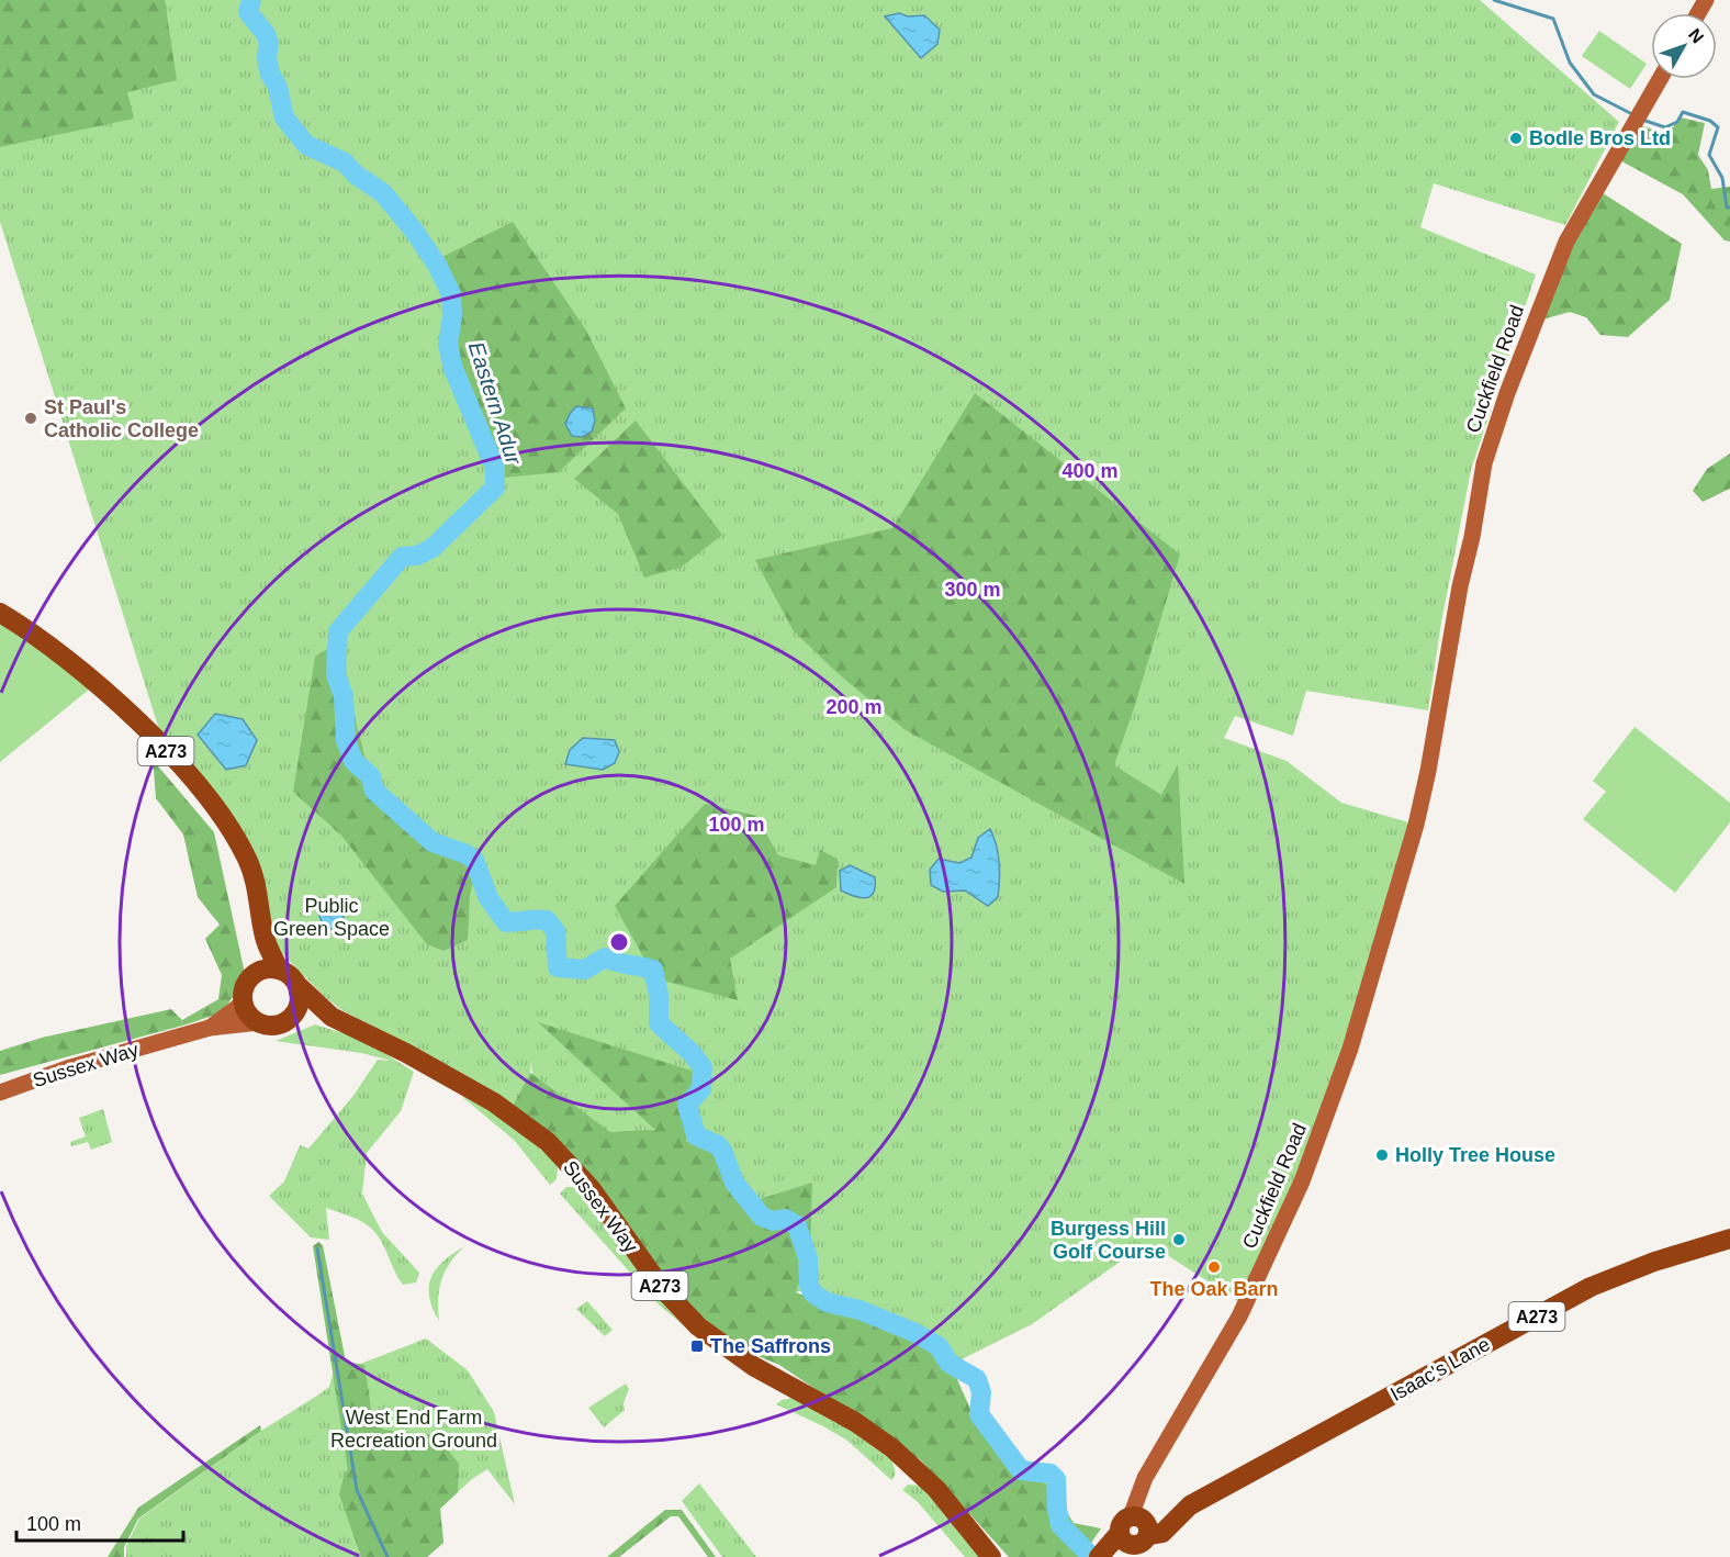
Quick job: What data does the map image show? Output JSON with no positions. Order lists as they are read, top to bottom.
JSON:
{
  "streets": {
    "main road": [
      "Cuckfield Road",
      "A273",
      "Sussex Way",
      "Isaac's Lane"
    ]
  },
  "crossings": [
    ["Cuckfield Road", "A273"],
    ["Cuckfield Road", "Isaac's Lane"],
    ["A273", "Sussex Way"],
    ["A273", "Isaac's Lane"]
  ],
  "water": ["Eastern Adur"],
  "parks": ["Public Green Space", "West End Farm Recreation Ground"],
  "places": {
    "other": [
      "Bodle Bros Ltd",
      "St Paul's Catholic College",
      "Holly Tree House",
      "Burgess Hill Golf Course",
      "The Oak Barn"
    ],
    "transit": ["The Saffrons"]
  },
  "scale_bar": "100 m",
  "north": "top right",
  "rings": [
    "400 m",
    "300 m",
    "200 m",
    "100 m"
  ]
}
